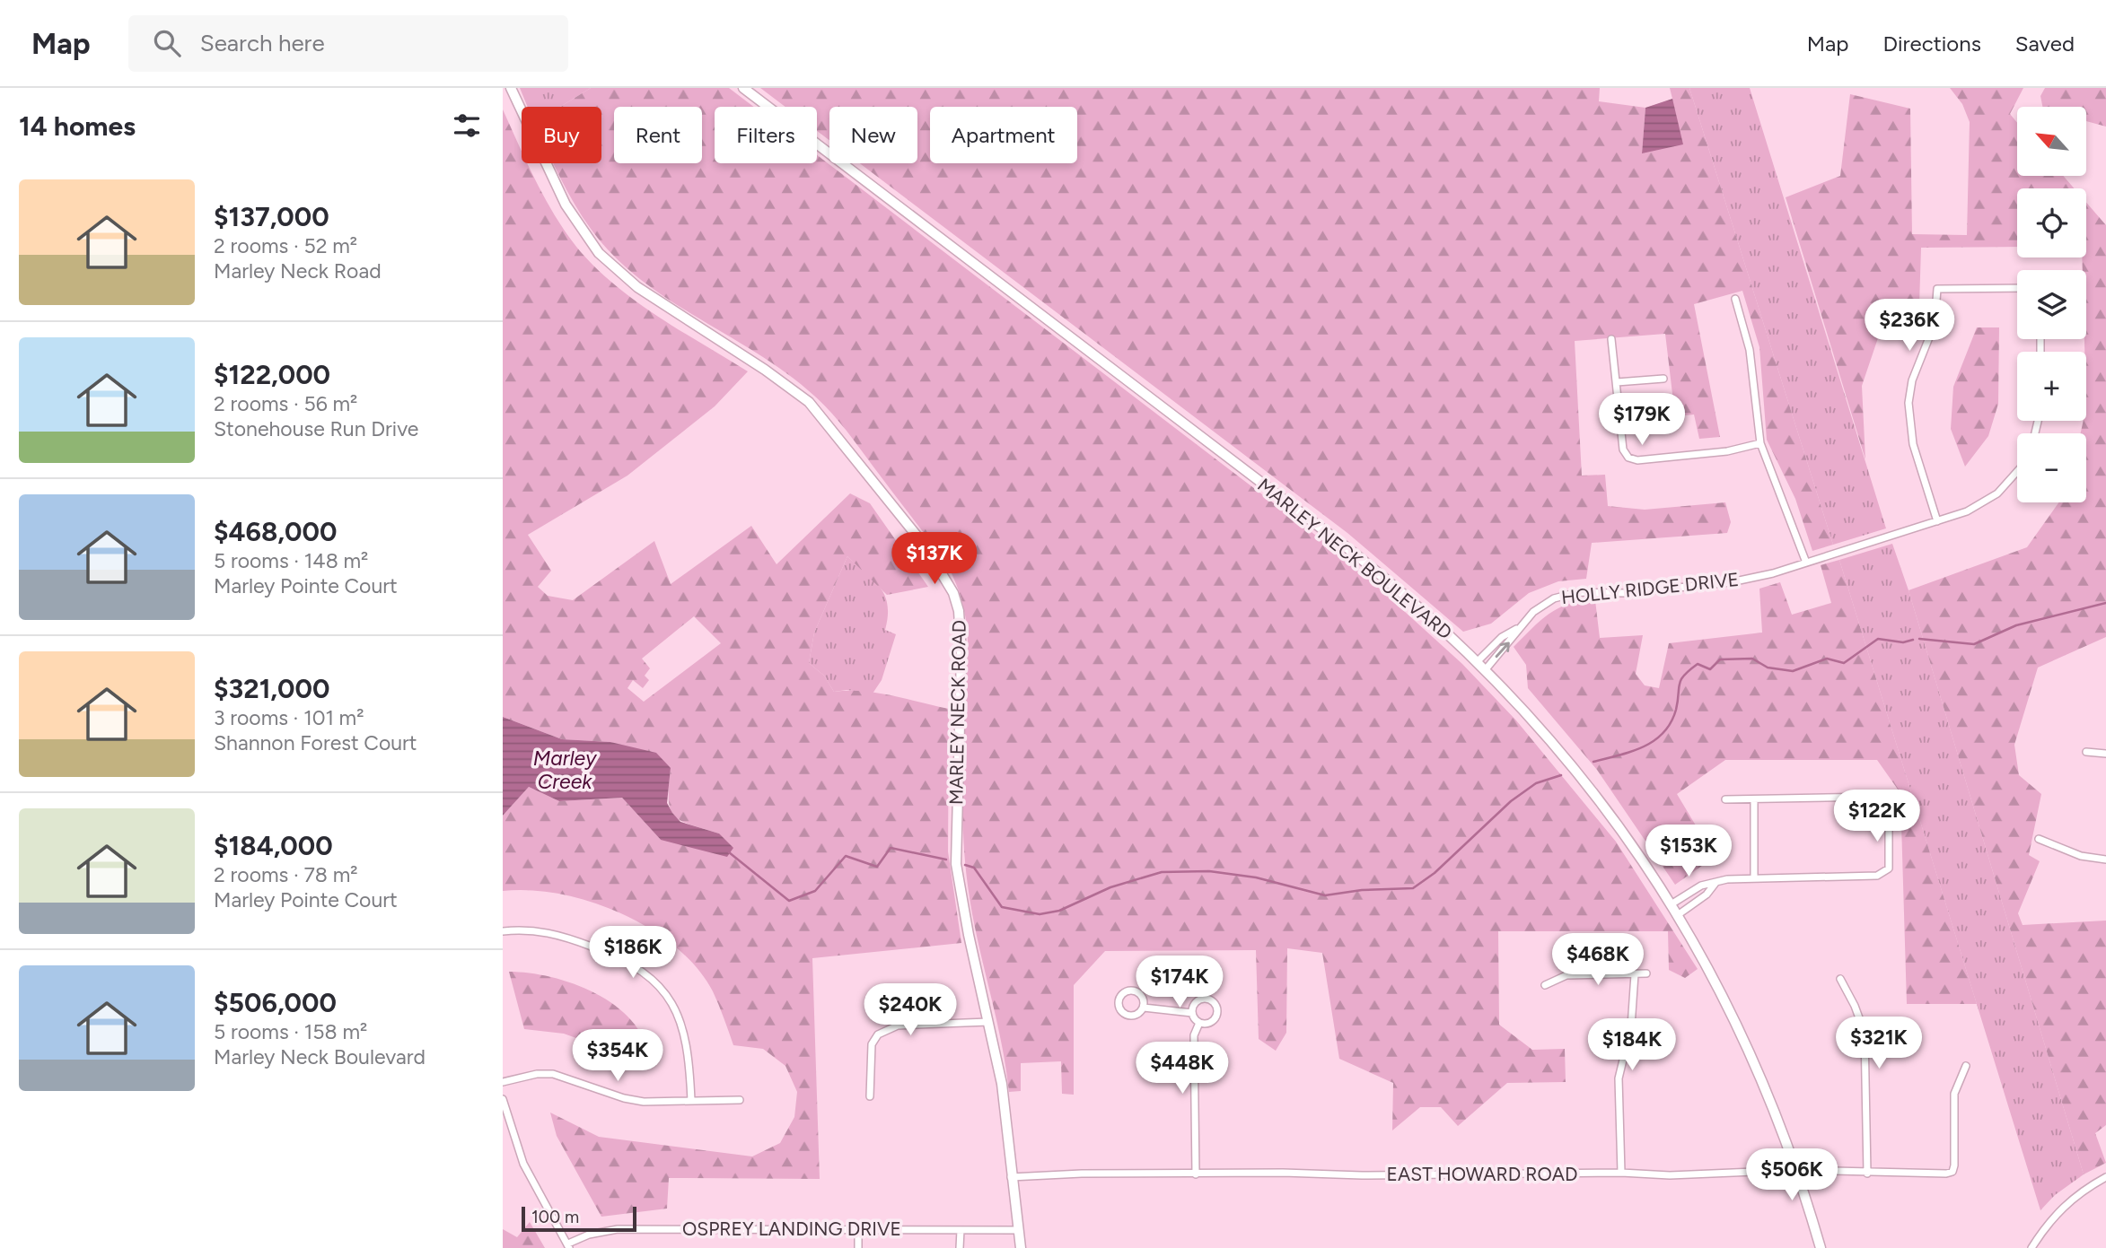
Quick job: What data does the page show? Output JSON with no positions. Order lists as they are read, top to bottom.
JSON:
{
  "streets": {
    "main road": ["MARLEY NECK BOULEVARD", "MARLEY NECK ROAD"],
    "street": ["HOLLY RIDGE DRIVE", "EAST HOWARD ROAD", "OSPREY LANDING DRIVE"]
  },
  "crossings": [
    ["MARLEY NECK BOULEVARD", "HOLLY RIDGE DRIVE"],
    ["MARLEY NECK BOULEVARD", "EAST HOWARD ROAD"],
    ["MARLEY NECK ROAD", "EAST HOWARD ROAD"],
    ["MARLEY NECK ROAD", "OSPREY LANDING DRIVE"]
  ],
  "water": ["Marley Creek"],
  "scale_bar": "100 m",
  "north": "top left",
  "page": {
    "header": "Map",
    "search": "Search here",
    "nav": ["Map", "Directions", "Saved"],
    "heading": "14 homes",
    "map_buttons": ["+", "−"],
    "chip": [
      "Buy",
      "Rent",
      "Filters",
      "New",
      "Apartment"
    ],
    "list": [
      {
        "name": "$137,000",
        "note": "2 rooms · 52 m² · Marley Neck Road"
      },
      {
        "name": "$122,000",
        "note": "2 rooms · 56 m² · Stonehouse Run Drive"
      },
      {
        "name": "$468,000",
        "note": "5 rooms · 148 m² · Marley Pointe Court"
      },
      {
        "name": "$321,000",
        "note": "3 rooms · 101 m² · Shannon Forest Court"
      },
      {
        "name": "$184,000",
        "note": "2 rooms · 78 m² · Marley Pointe Court"
      },
      {
        "name": "$506,000",
        "note": "5 rooms · 158 m² · Marley Neck Boulevard"
      }
    ],
    "price": [
      "$236K",
      "$179K",
      "$137K",
      "$122K",
      "$153K",
      "$186K",
      "$468K",
      "$174K",
      "$240K",
      "$321K",
      "$184K",
      "$354K",
      "$448K",
      "$506K"
    ],
    "scale": "100 m"
  }
}
